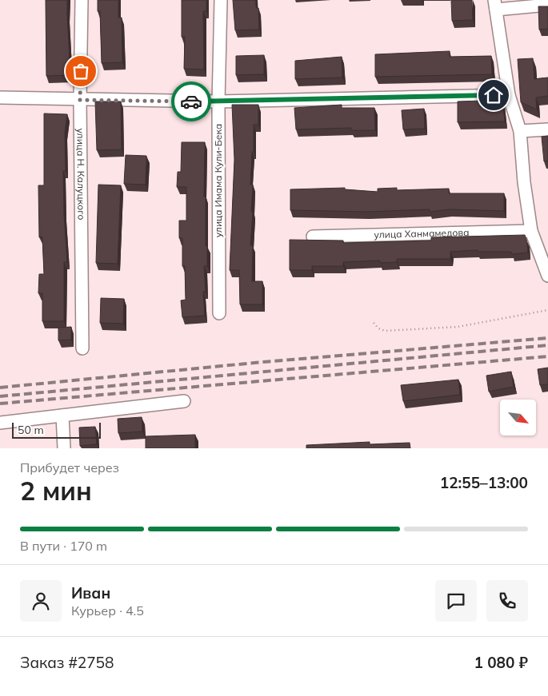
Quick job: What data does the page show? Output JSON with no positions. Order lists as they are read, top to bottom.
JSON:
{
  "streets": {
    "street": ["улица Н. Калуцкого", "улица Имама Кули-Бека", "улица Ханмамедова"]
  },
  "scale_bar": "50 m",
  "north": "bottom right",
  "page": {
    "scale": "50 m",
    "heading": ["2 мин", "Прибудет через", "12:55–13:00"],
    "panel": [
      "Иван",
      "Курьер · 4.5",
      "Заказ #2758",
      "1 080 ₽"
    ],
    "bar": "В пути · 170 m"
  }
}
